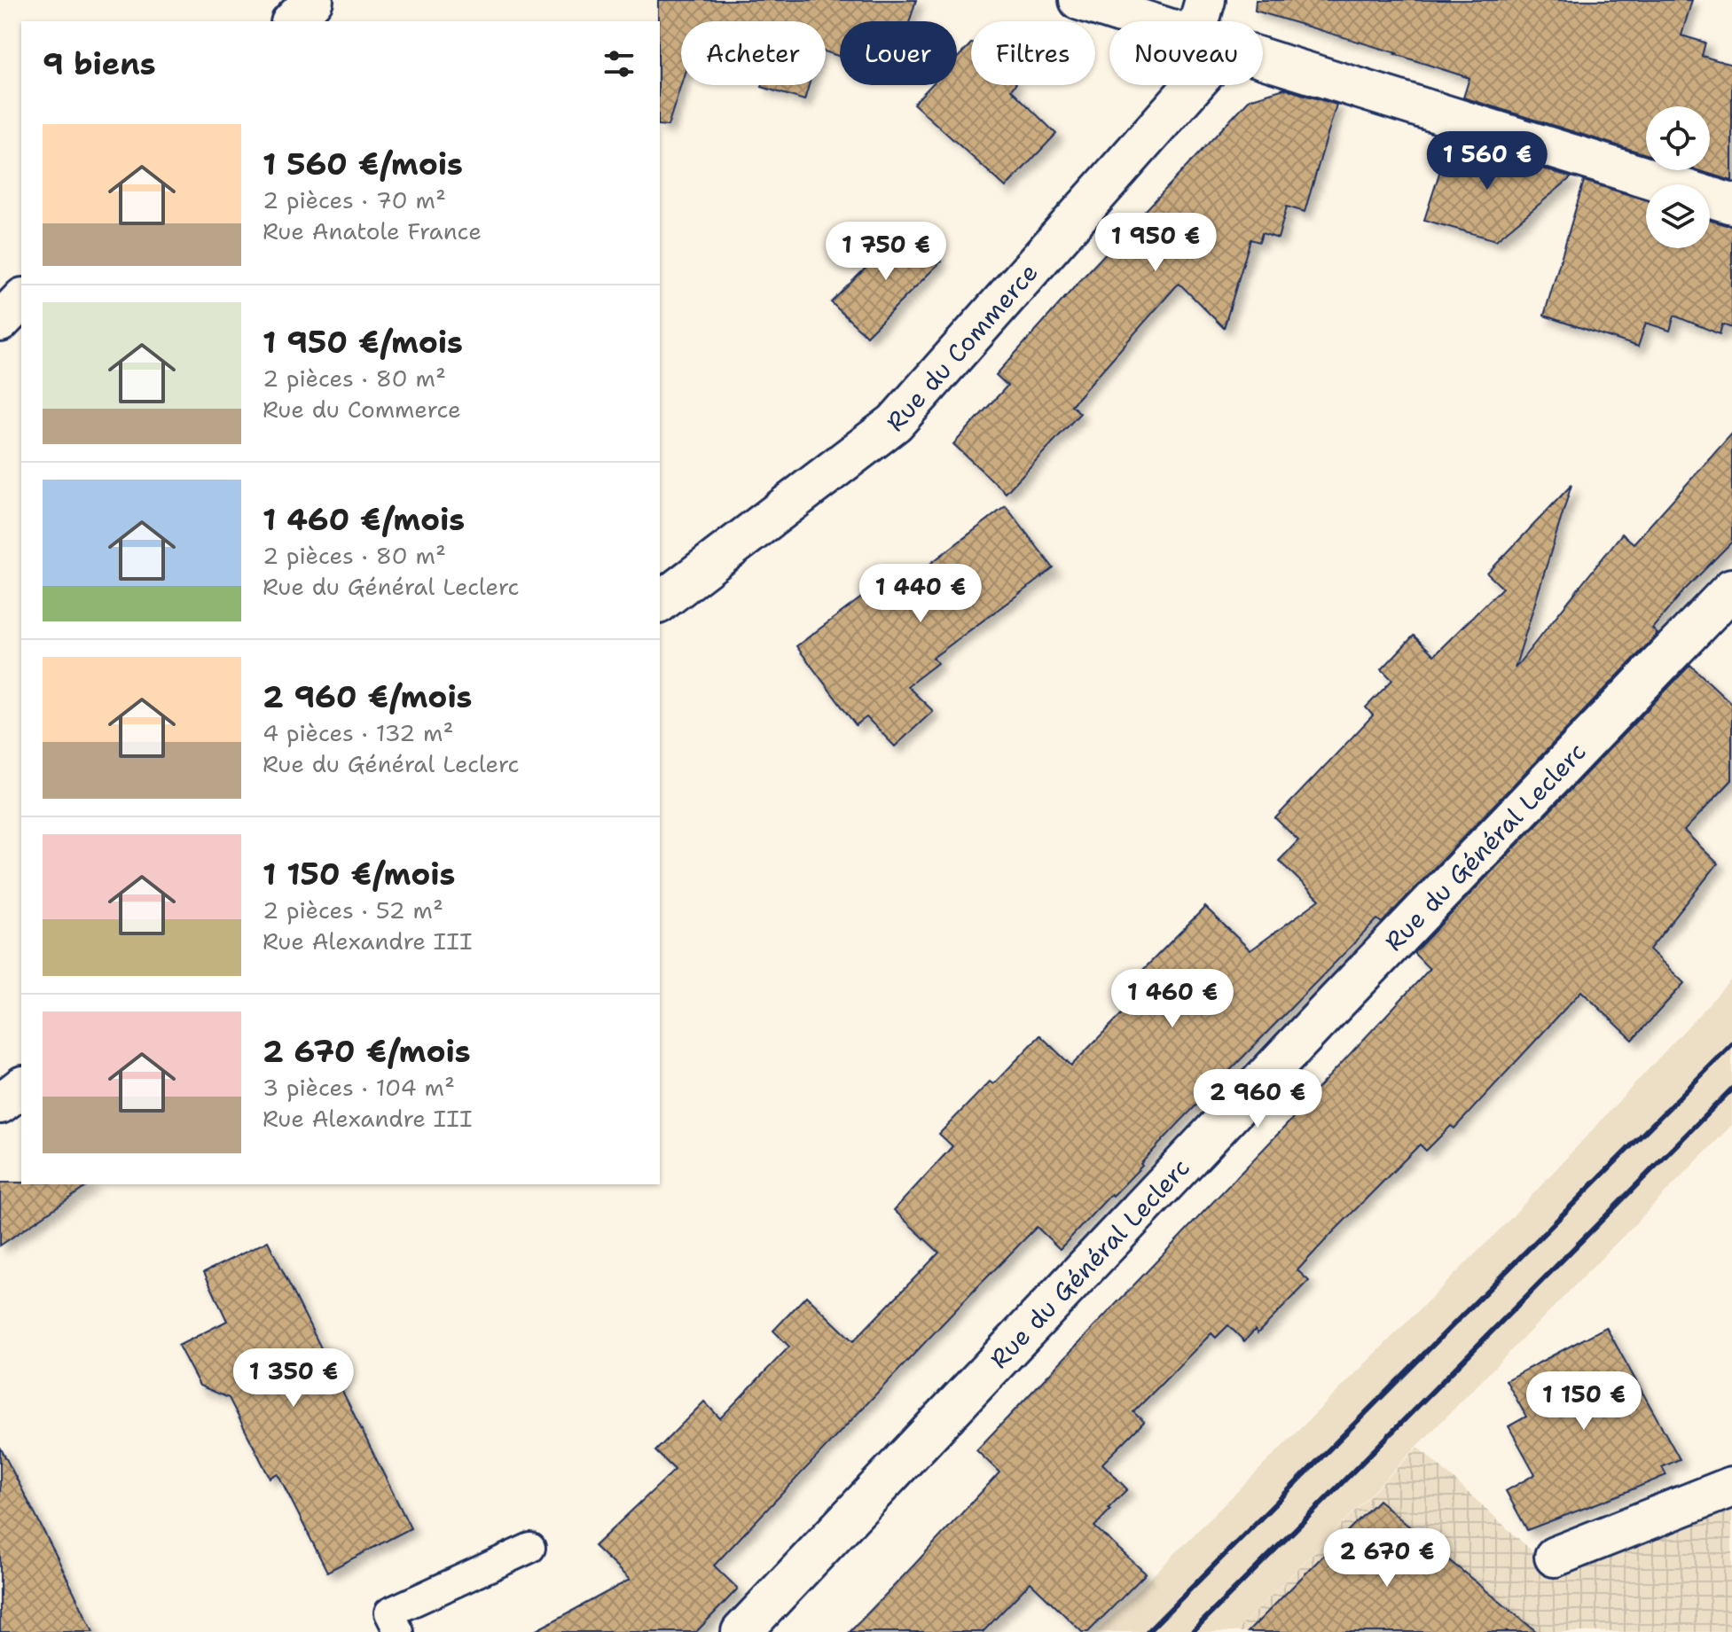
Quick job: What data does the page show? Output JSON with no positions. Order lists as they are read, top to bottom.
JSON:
{
  "streets": {
    "street": ["Rue du Commerce", "Rue du Général Leclerc"]
  },
  "page": {
    "chip": [
      "Acheter",
      "Louer",
      "Filtres",
      "Nouveau"
    ],
    "heading": "9 biens",
    "list": [
      {
        "name": "1 560 €/mois",
        "note": "2 pièces · 70 m² · Rue Anatole France"
      },
      {
        "name": "1 950 €/mois",
        "note": "2 pièces · 80 m² · Rue du Commerce"
      },
      {
        "name": "1 460 €/mois",
        "note": "2 pièces · 80 m² · Rue du Général Leclerc"
      },
      {
        "name": "2 960 €/mois",
        "note": "4 pièces · 132 m² · Rue du Général Leclerc"
      },
      {
        "name": "1 150 €/mois",
        "note": "2 pièces · 52 m² · Rue Alexandre III"
      },
      {
        "name": "2 670 €/mois",
        "note": "3 pièces · 104 m² · Rue Alexandre III"
      }
    ],
    "price": [
      "1 560 €",
      "1 950 €",
      "1 750 €",
      "1 440 €",
      "1 460 €",
      "2 960 €",
      "1 350 €",
      "1 150 €",
      "2 670 €"
    ]
  }
}
